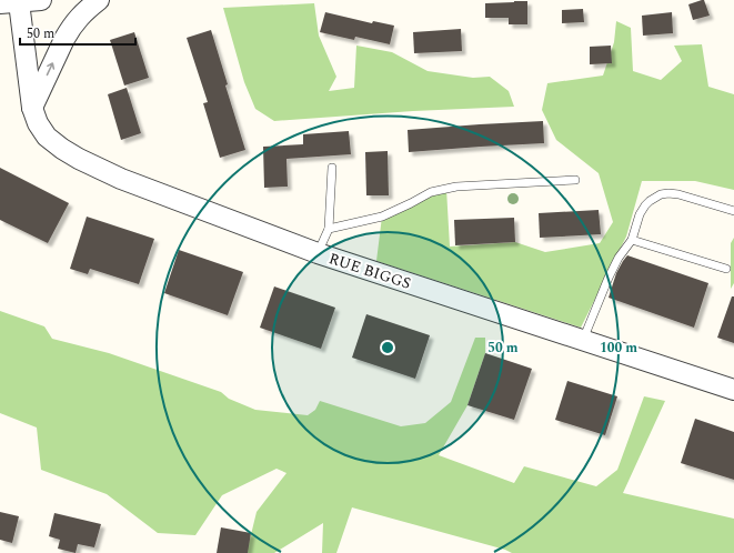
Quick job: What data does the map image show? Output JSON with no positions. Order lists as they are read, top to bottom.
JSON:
{
  "streets": {
    "street": ["RUE BIGGS"]
  },
  "scale_bar": "50 m",
  "rings": ["50 m", "100 m"]
}
